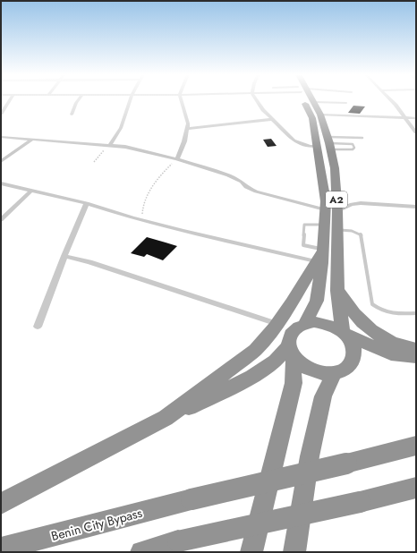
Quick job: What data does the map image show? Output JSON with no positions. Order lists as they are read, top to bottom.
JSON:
{
  "streets": {
    "highway": ["A2", "Benin City Bypass"]
  }
}
